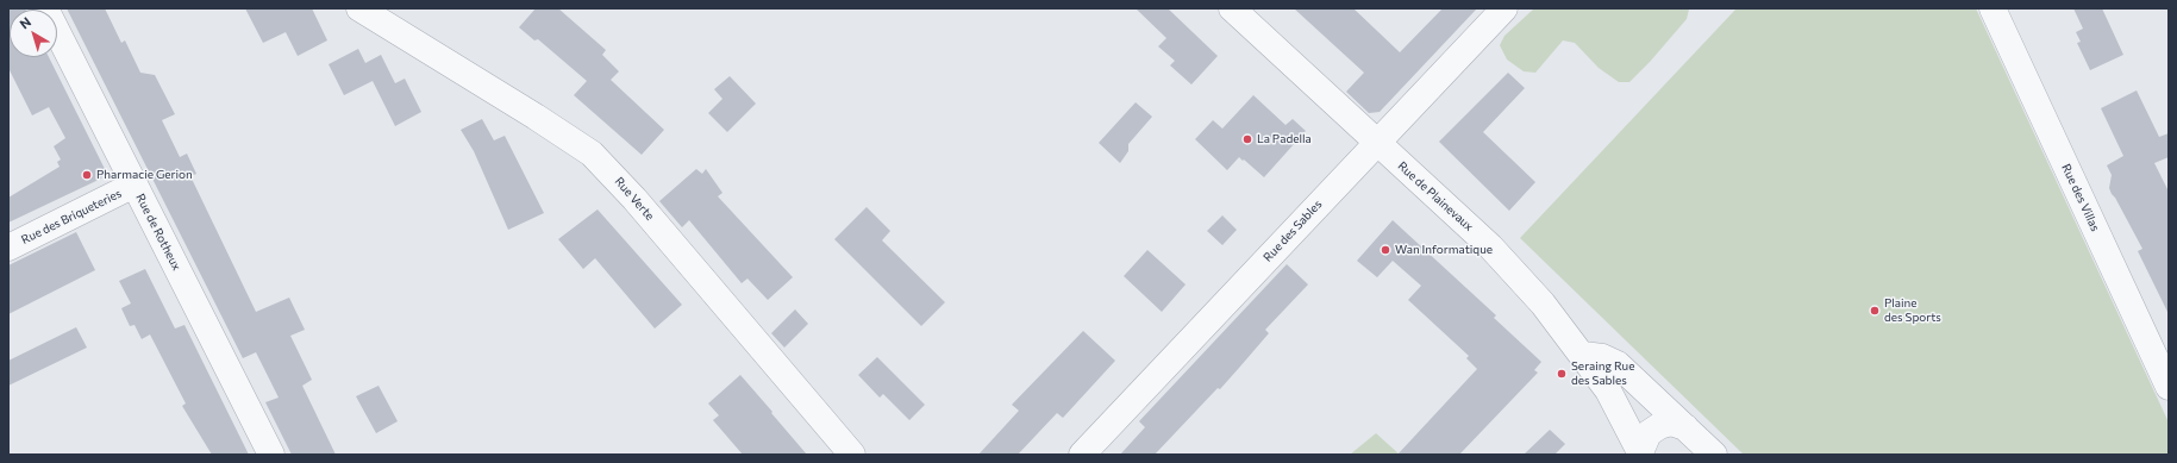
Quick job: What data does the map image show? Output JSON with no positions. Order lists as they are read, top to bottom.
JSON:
{
  "streets": {
    "street": [
      "Rue de Plainevaux",
      "Rue des Villas",
      "Rue Verte",
      "Rue des Briqueteries",
      "Rue des Sables",
      "Rue de Rotheux"
    ]
  },
  "crossings": [
    ["Rue de Plainevaux", "Rue des Sables"],
    ["Rue des Briqueteries", "Rue de Rotheux"]
  ],
  "places": [
    "La Padella",
    "Pharmacie Gerion",
    "Wan Informatique",
    "Plaine des Sports",
    "Seraing Rue des Sables"
  ],
  "north": "top left"
}
